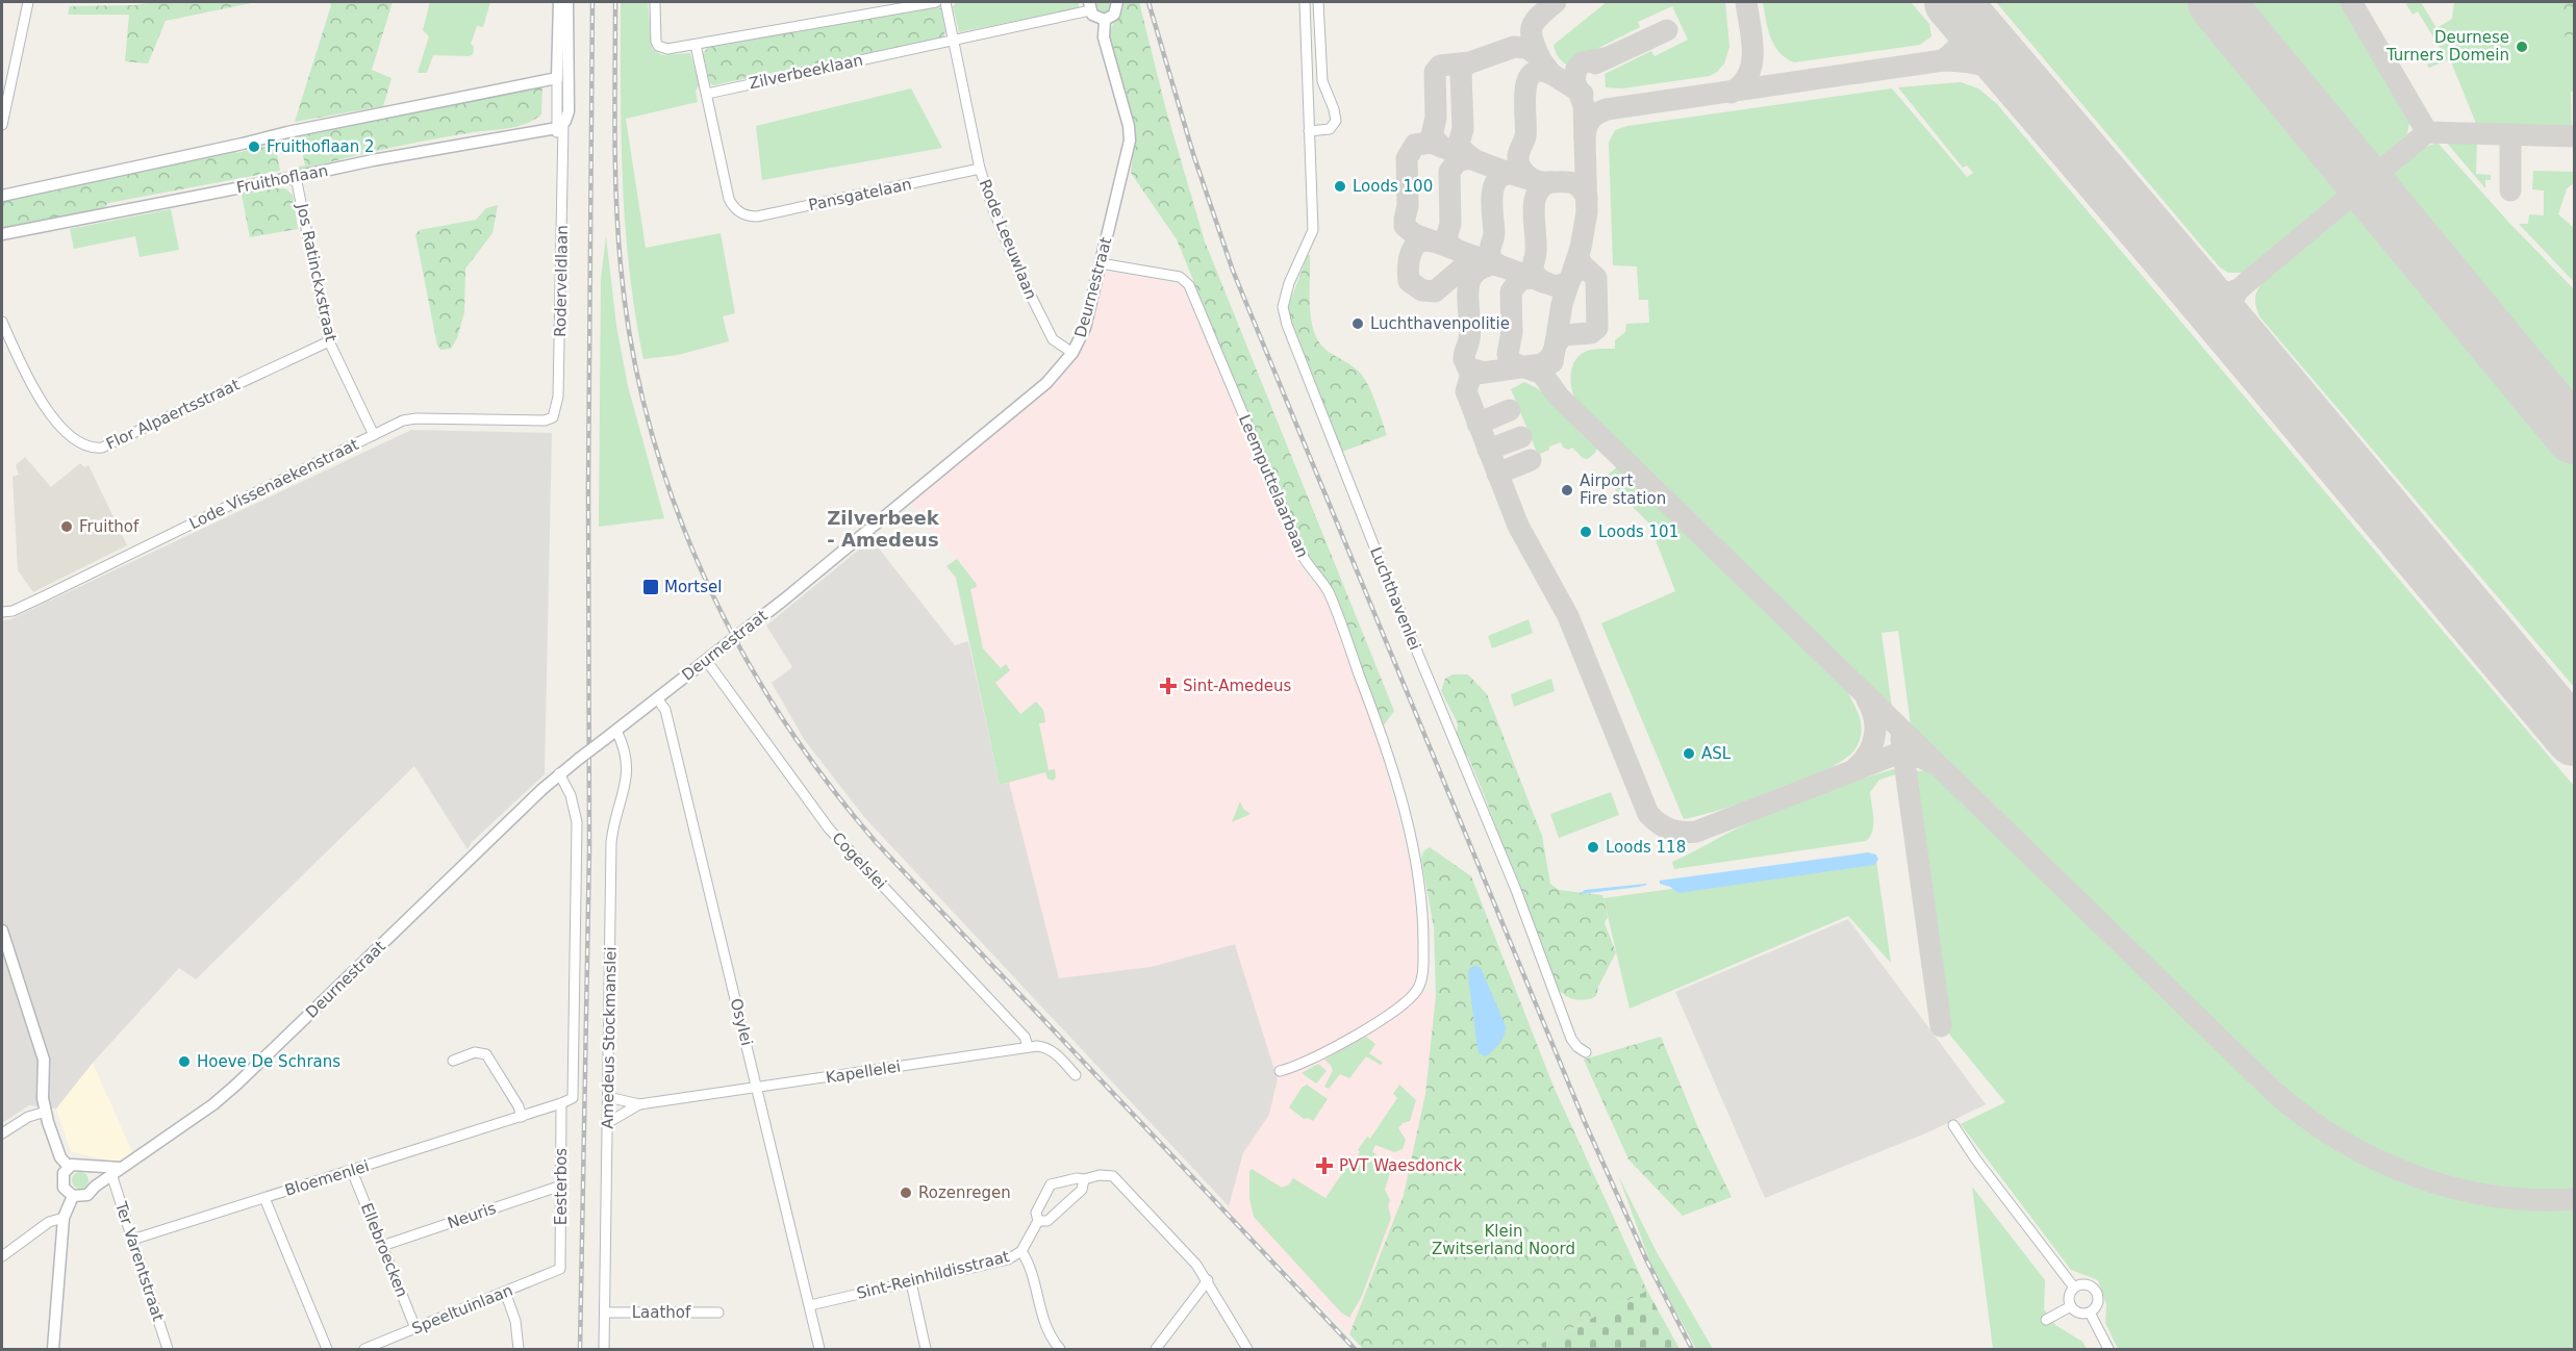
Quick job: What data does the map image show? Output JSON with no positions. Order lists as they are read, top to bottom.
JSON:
{
  "streets": {
    "street": [
      "Zilverbeeklaan",
      "Fruithoflaan",
      "Pansgatelaan",
      "Rode Leeuwlaan",
      "Jos Ratinckxstraat",
      "Roderveldlaan",
      "Deurnestraat",
      "Flor Alpaertsstraat",
      "Lode Vissenaekenstraat",
      "Leemputtelaarbaan",
      "Luchthavenlei",
      "Cogelslei",
      "Osylei",
      "Amedeus Stockmanslei",
      "Kapellelei",
      "Bloemenlei",
      "Eesterbos",
      "Neuris",
      "Ellebroecken",
      "Ter Varentstraat",
      "Sint-Reinhildisstraat",
      "Speeltuinlaan",
      "Laathof"
    ]
  },
  "crossings": [
    ["Zilverbeeklaan", "Pansgatelaan"],
    ["Zilverbeeklaan", "Rode Leeuwlaan"],
    ["Fruithoflaan", "Jos Ratinckxstraat"],
    ["Fruithoflaan", "Roderveldlaan"],
    ["Pansgatelaan", "Rode Leeuwlaan"],
    ["Rode Leeuwlaan", "Deurnestraat"],
    ["Jos Ratinckxstraat", "Flor Alpaertsstraat"],
    ["Jos Ratinckxstraat", "Lode Vissenaekenstraat"],
    ["Roderveldlaan", "Lode Vissenaekenstraat"],
    ["Deurnestraat", "Leemputtelaarbaan"],
    ["Deurnestraat", "Cogelslei"],
    ["Deurnestraat", "Osylei"],
    ["Deurnestraat", "Amedeus Stockmanslei"],
    ["Deurnestraat", "Ter Varentstraat"],
    ["Cogelslei", "Kapellelei"],
    ["Osylei", "Kapellelei"],
    ["Osylei", "Sint-Reinhildisstraat"],
    ["Amedeus Stockmanslei", "Kapellelei"],
    ["Amedeus Stockmanslei", "Laathof"],
    ["Bloemenlei", "Eesterbos"],
    ["Bloemenlei", "Ellebroecken"],
    ["Bloemenlei", "Ter Varentstraat"],
    ["Eesterbos", "Neuris"],
    ["Eesterbos", "Speeltuinlaan"],
    ["Neuris", "Ellebroecken"],
    ["Ellebroecken", "Speeltuinlaan"]
  ],
  "districts": ["Zilverbeek - Amedeus"],
  "parks": ["Klein Zwitserland Noord"],
  "places": {
    "other": [
      "Deurnese Turners Domein",
      "Fruithoflaan 2",
      "Loods 100",
      "Luchthavenpolitie",
      "Airport Fire station",
      "Fruithof",
      "Loods 101",
      "ASL",
      "Loods 118",
      "Hoeve De Schrans",
      "Rozenregen"
    ],
    "transit": ["Mortsel"],
    "health": ["Sint-Amedeus", "PVT Waesdonck"]
  }
}
